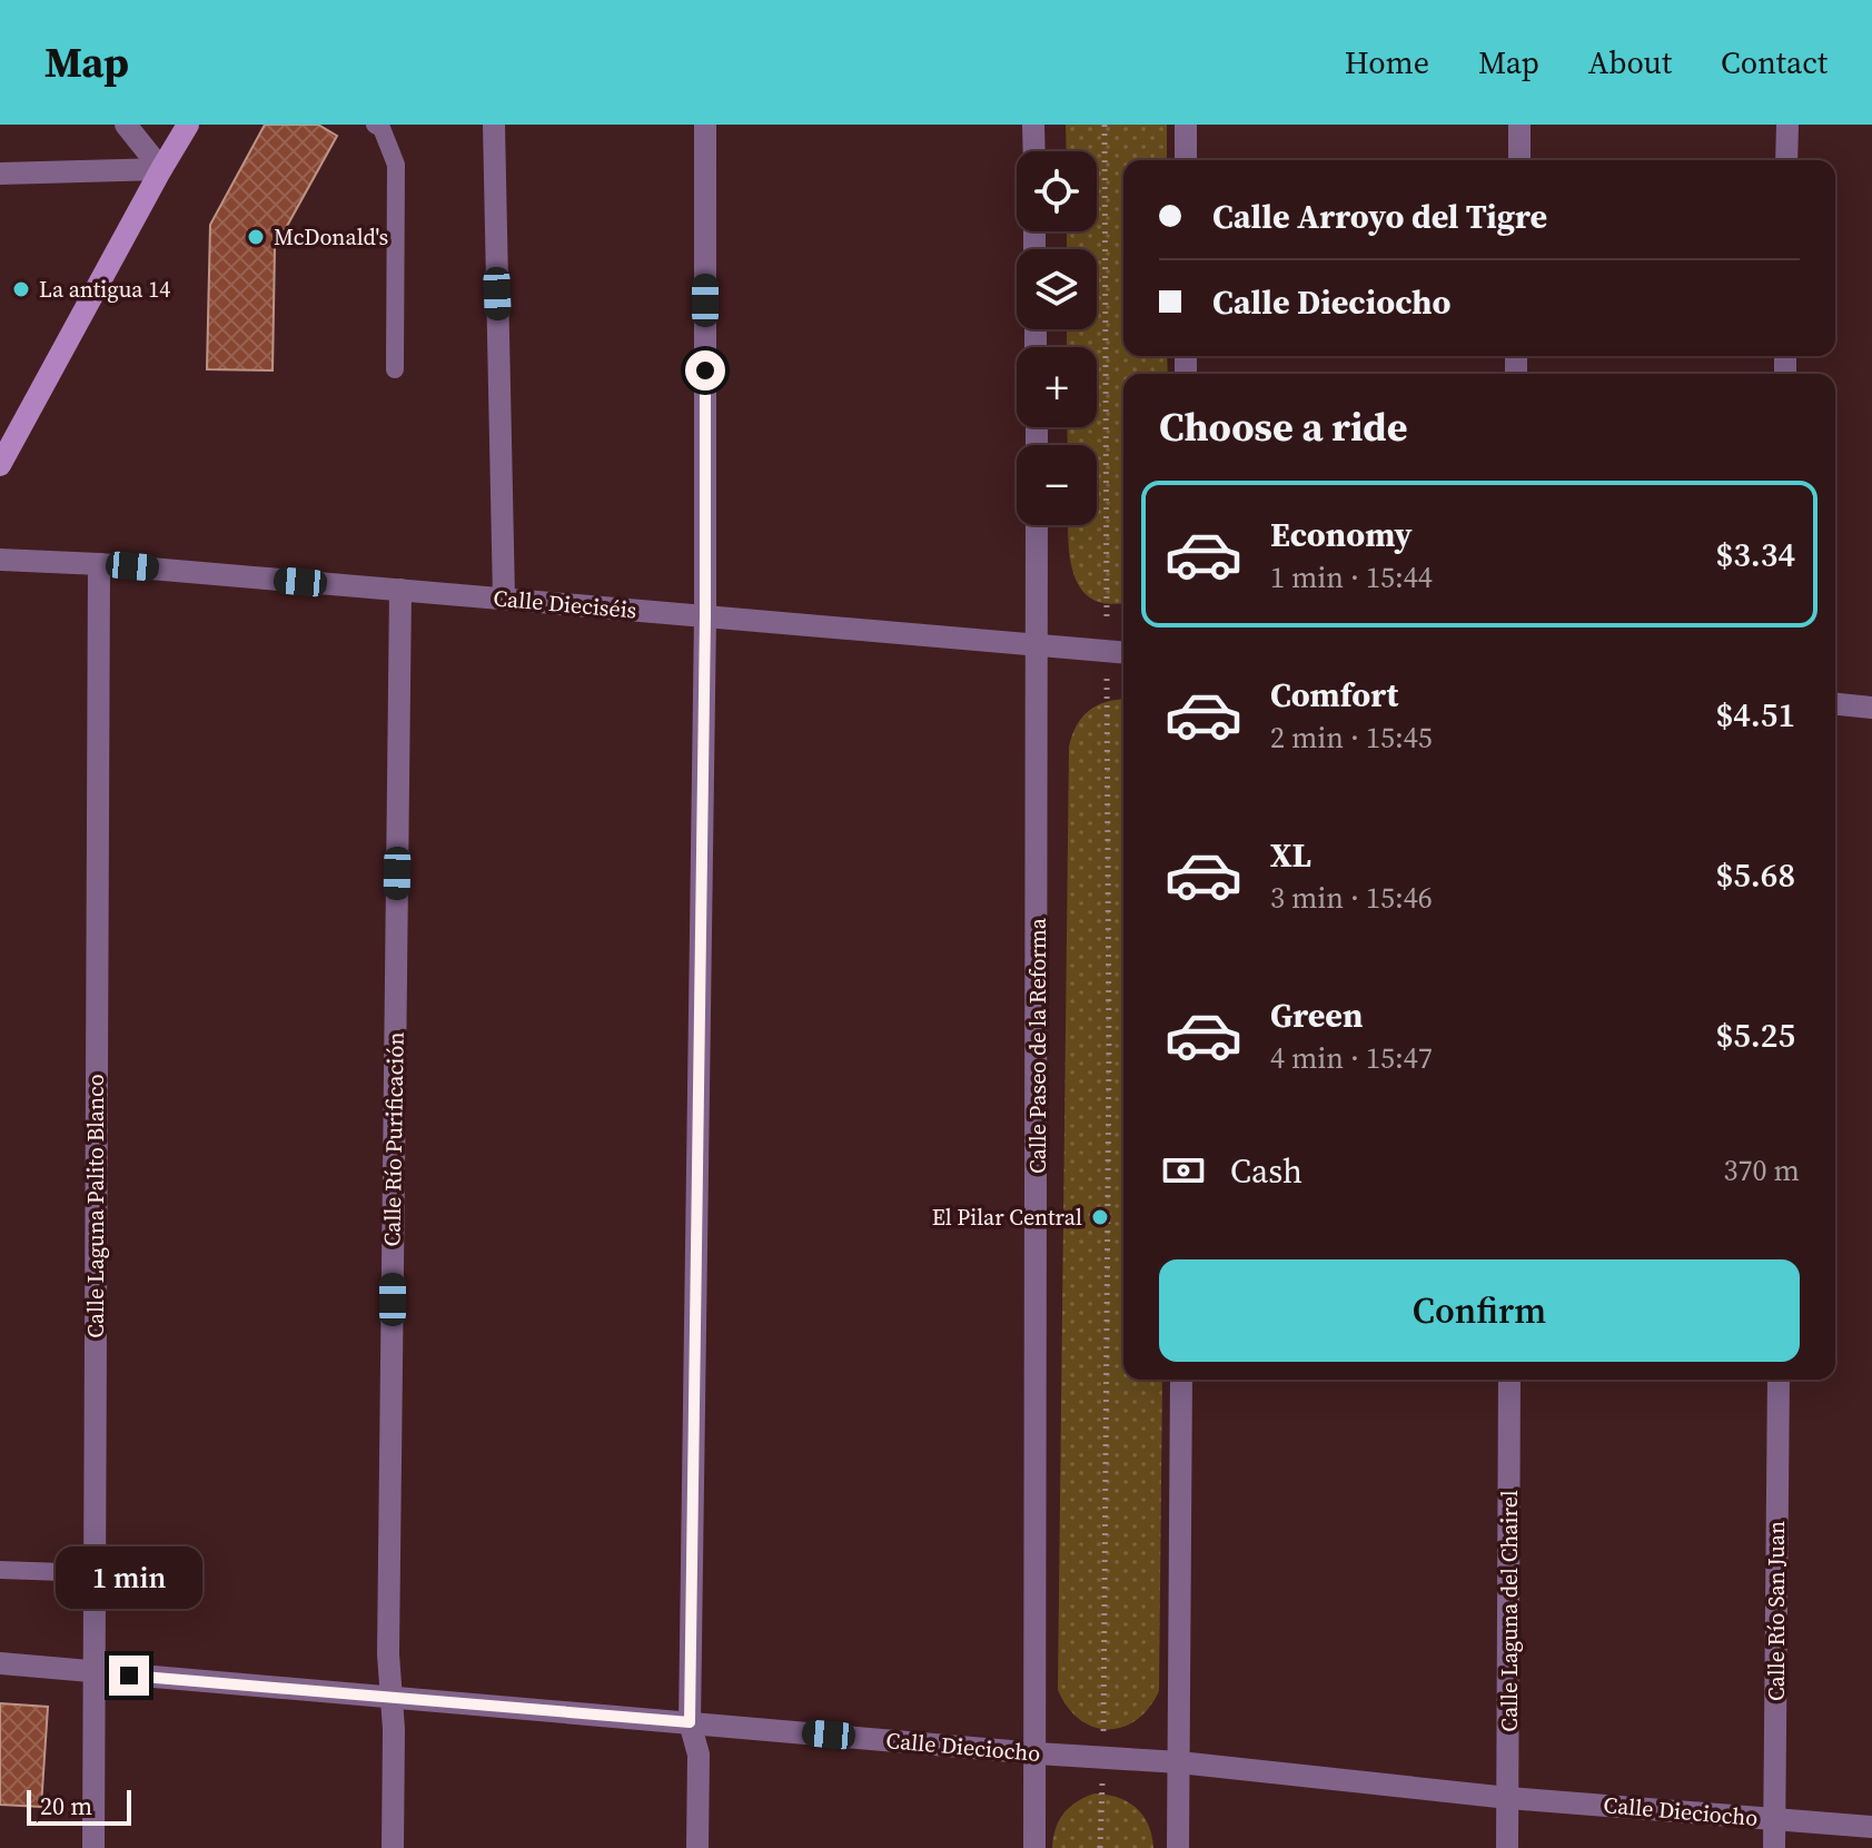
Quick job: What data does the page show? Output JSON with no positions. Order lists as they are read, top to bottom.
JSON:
{
  "streets": {
    "street": [
      "Calle Dieciséis",
      "Calle Paseo de la Reforma",
      "Calle Río Purificación",
      "Calle Laguna Palito Blanco",
      "Calle Laguna del Chairel",
      "Calle Río San Juan",
      "Calle Dieciocho"
    ]
  },
  "crossings": [
    ["Calle Dieciséis", "Calle Paseo de la Reforma"],
    ["Calle Dieciséis", "Calle Río Purificación"],
    ["Calle Dieciséis", "Calle Laguna Palito Blanco"],
    ["Calle Paseo de la Reforma", "Calle Dieciocho"],
    ["Calle Río Purificación", "Calle Dieciocho"],
    ["Calle Laguna Palito Blanco", "Calle Dieciocho"],
    ["Calle Laguna del Chairel", "Calle Dieciocho"],
    ["Calle Río San Juan", "Calle Dieciocho"]
  ],
  "places": ["McDonald's", "La antigua 14", "El Pilar Central"],
  "scale_bar": "20 m",
  "page": {
    "header": "Map",
    "nav": [
      "Home",
      "Map",
      "About",
      "Contact"
    ],
    "map_buttons": ["+", "−"],
    "banner": ["Calle Arroyo del Tigre", "Calle Dieciocho"],
    "heading": "Choose a ride",
    "list": [
      {
        "name": "Economy",
        "note": "1 min · 15:44",
        "value": "$3.34"
      },
      {
        "name": "Comfort",
        "note": "2 min · 15:45",
        "value": "$4.51"
      },
      {
        "name": "XL",
        "note": "3 min · 15:46",
        "value": "$5.68"
      },
      {
        "name": "Green",
        "note": "4 min · 15:47",
        "value": "$5.25"
      }
    ],
    "pay": ["Cash", "370 m"],
    "buttons": "Confirm",
    "bubble": "1 min",
    "scale": "20 m"
  }
}
